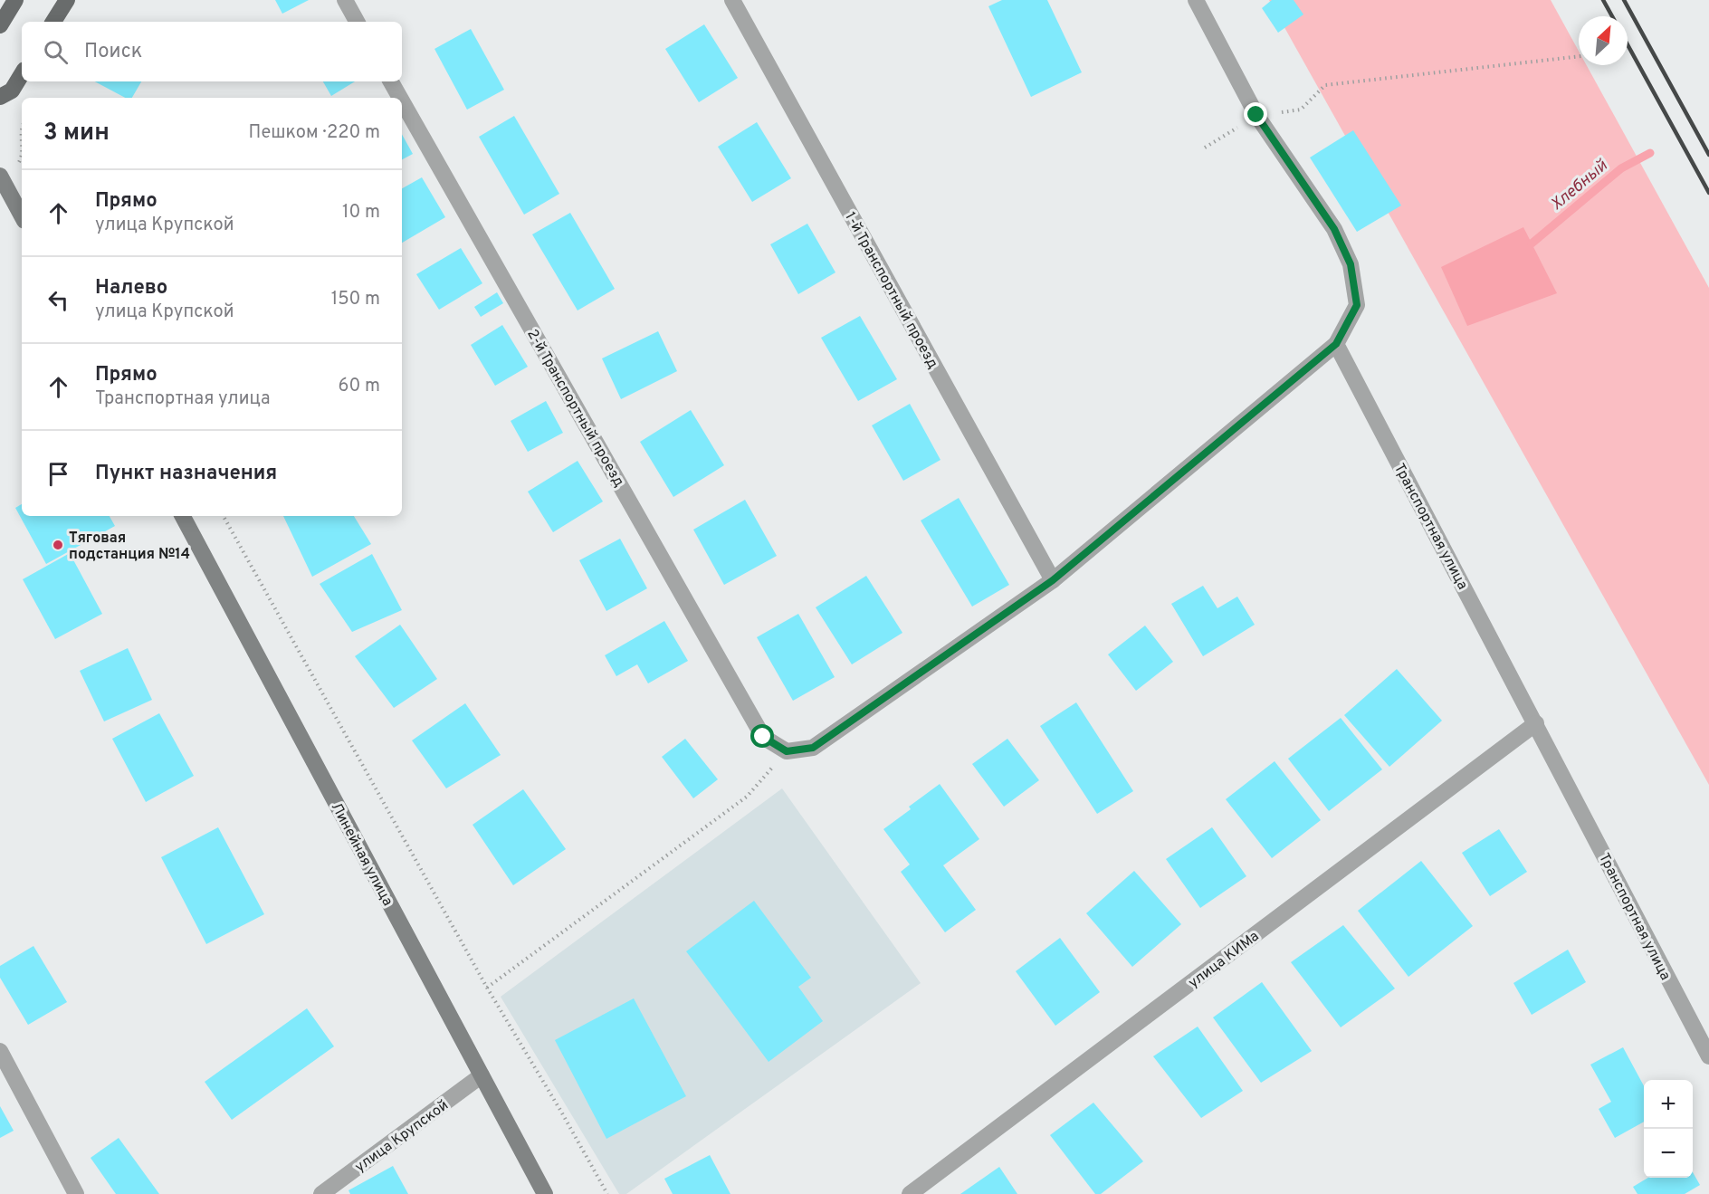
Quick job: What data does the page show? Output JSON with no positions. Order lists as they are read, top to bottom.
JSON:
{
  "streets": {
    "street": [
      "1-й Транспортный проезд",
      "2-й Транспортный проезд",
      "Транспортная улица",
      "Линейная улица",
      "улица КИМа",
      "улица Крупской"
    ]
  },
  "crossings": [
    ["Транспортная улица", "улица КИМа"],
    ["Линейная улица", "улица Крупской"]
  ],
  "water": ["Хлебный"],
  "places": ["Тяговая подстанция №14"],
  "north": "top right",
  "page": {
    "search": "Поиск",
    "heading": ["3 мин", "Пешком · 220 m"],
    "list": [
      ["Прямо", "улица Крупской", "10 m"],
      ["Налево", "улица Крупской", "150 m"],
      ["Прямо", "Транспортная улица", "60 m"],
      "Пункт назначения"
    ],
    "map_buttons": ["+", "−"]
  }
}
